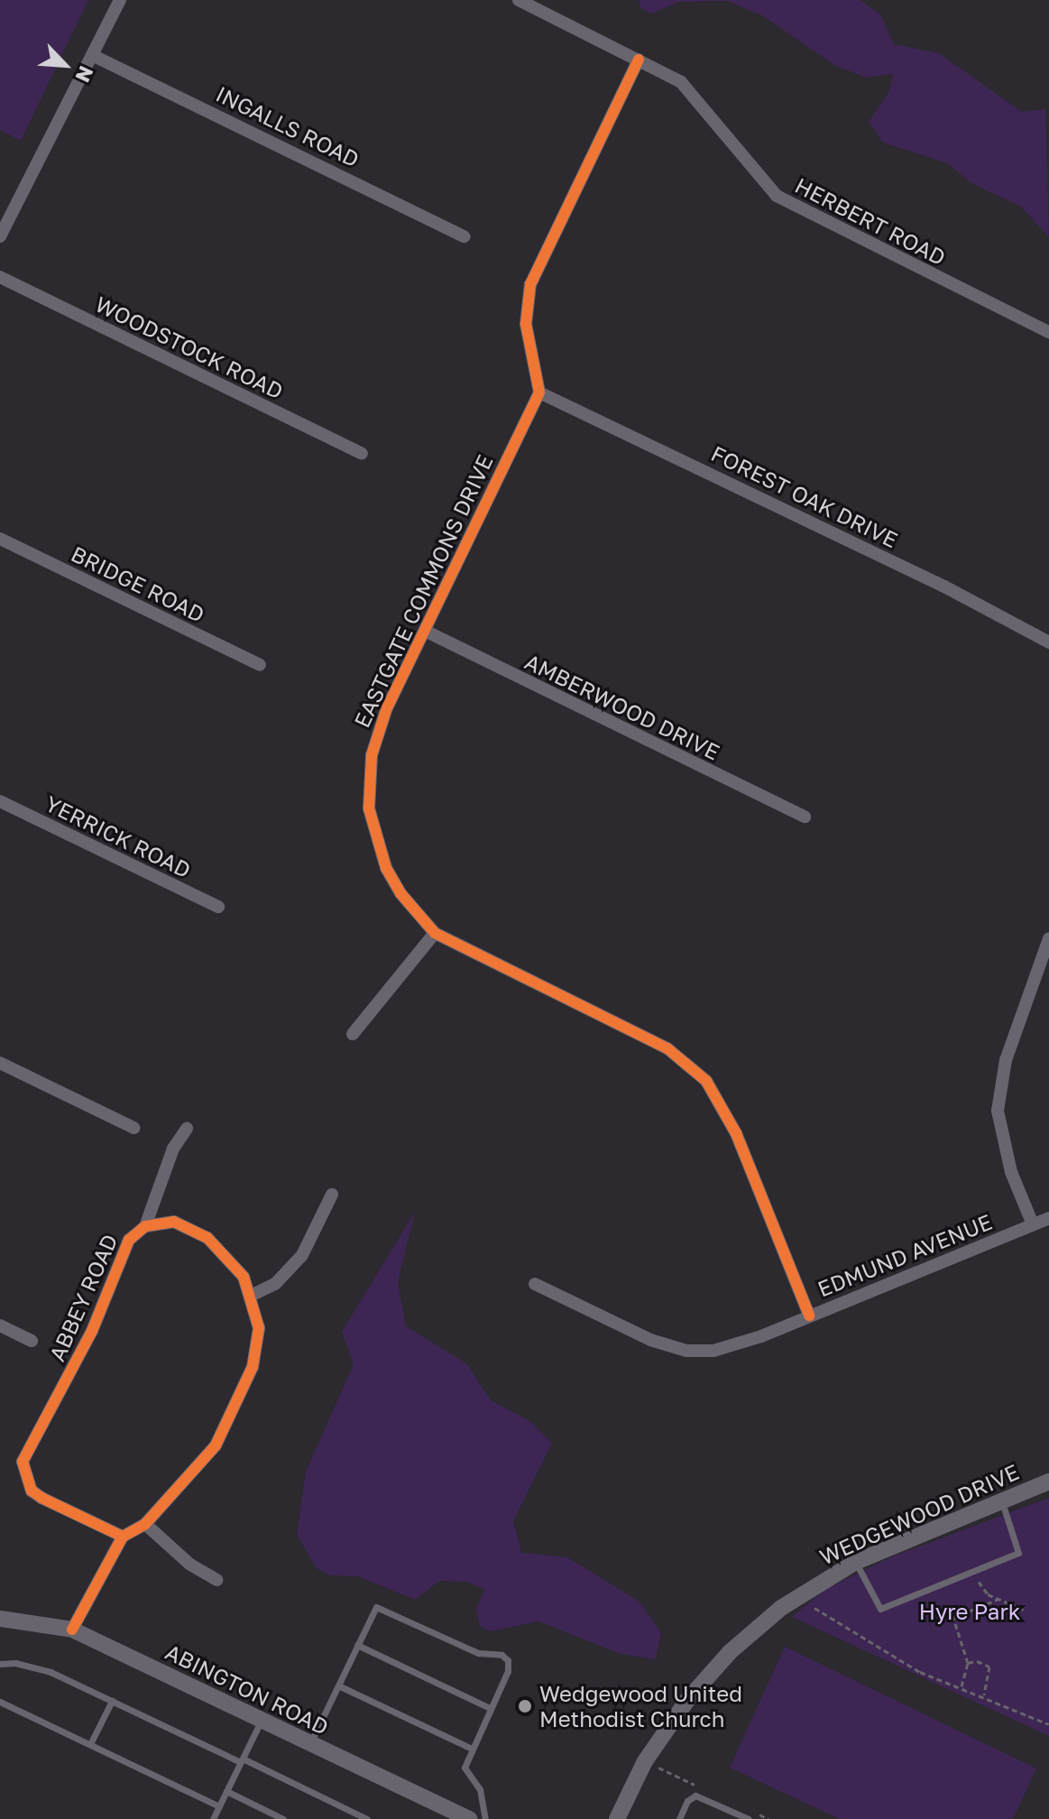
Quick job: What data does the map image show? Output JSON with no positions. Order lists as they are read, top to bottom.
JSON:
{
  "streets": {
    "street": [
      "INGALLS ROAD",
      "HERBERT ROAD",
      "WOODSTOCK ROAD",
      "FOREST OAK DRIVE",
      "BRIDGE ROAD",
      "EASTGATE COMMONS DRIVE",
      "AMBERWOOD DRIVE",
      "YERRICK ROAD",
      "EDMUND AVENUE",
      "ABBEY ROAD",
      "WEDGEWOOD DRIVE",
      "ABINGTON ROAD"
    ]
  },
  "crossings": [
    ["FOREST OAK DRIVE", "EASTGATE COMMONS DRIVE"],
    ["EASTGATE COMMONS DRIVE", "AMBERWOOD DRIVE"],
    ["EASTGATE COMMONS DRIVE", "EDMUND AVENUE"]
  ],
  "parks": ["Hyre Park"],
  "places": ["Wedgewood United Methodist Church"],
  "north": "bottom right"
}
